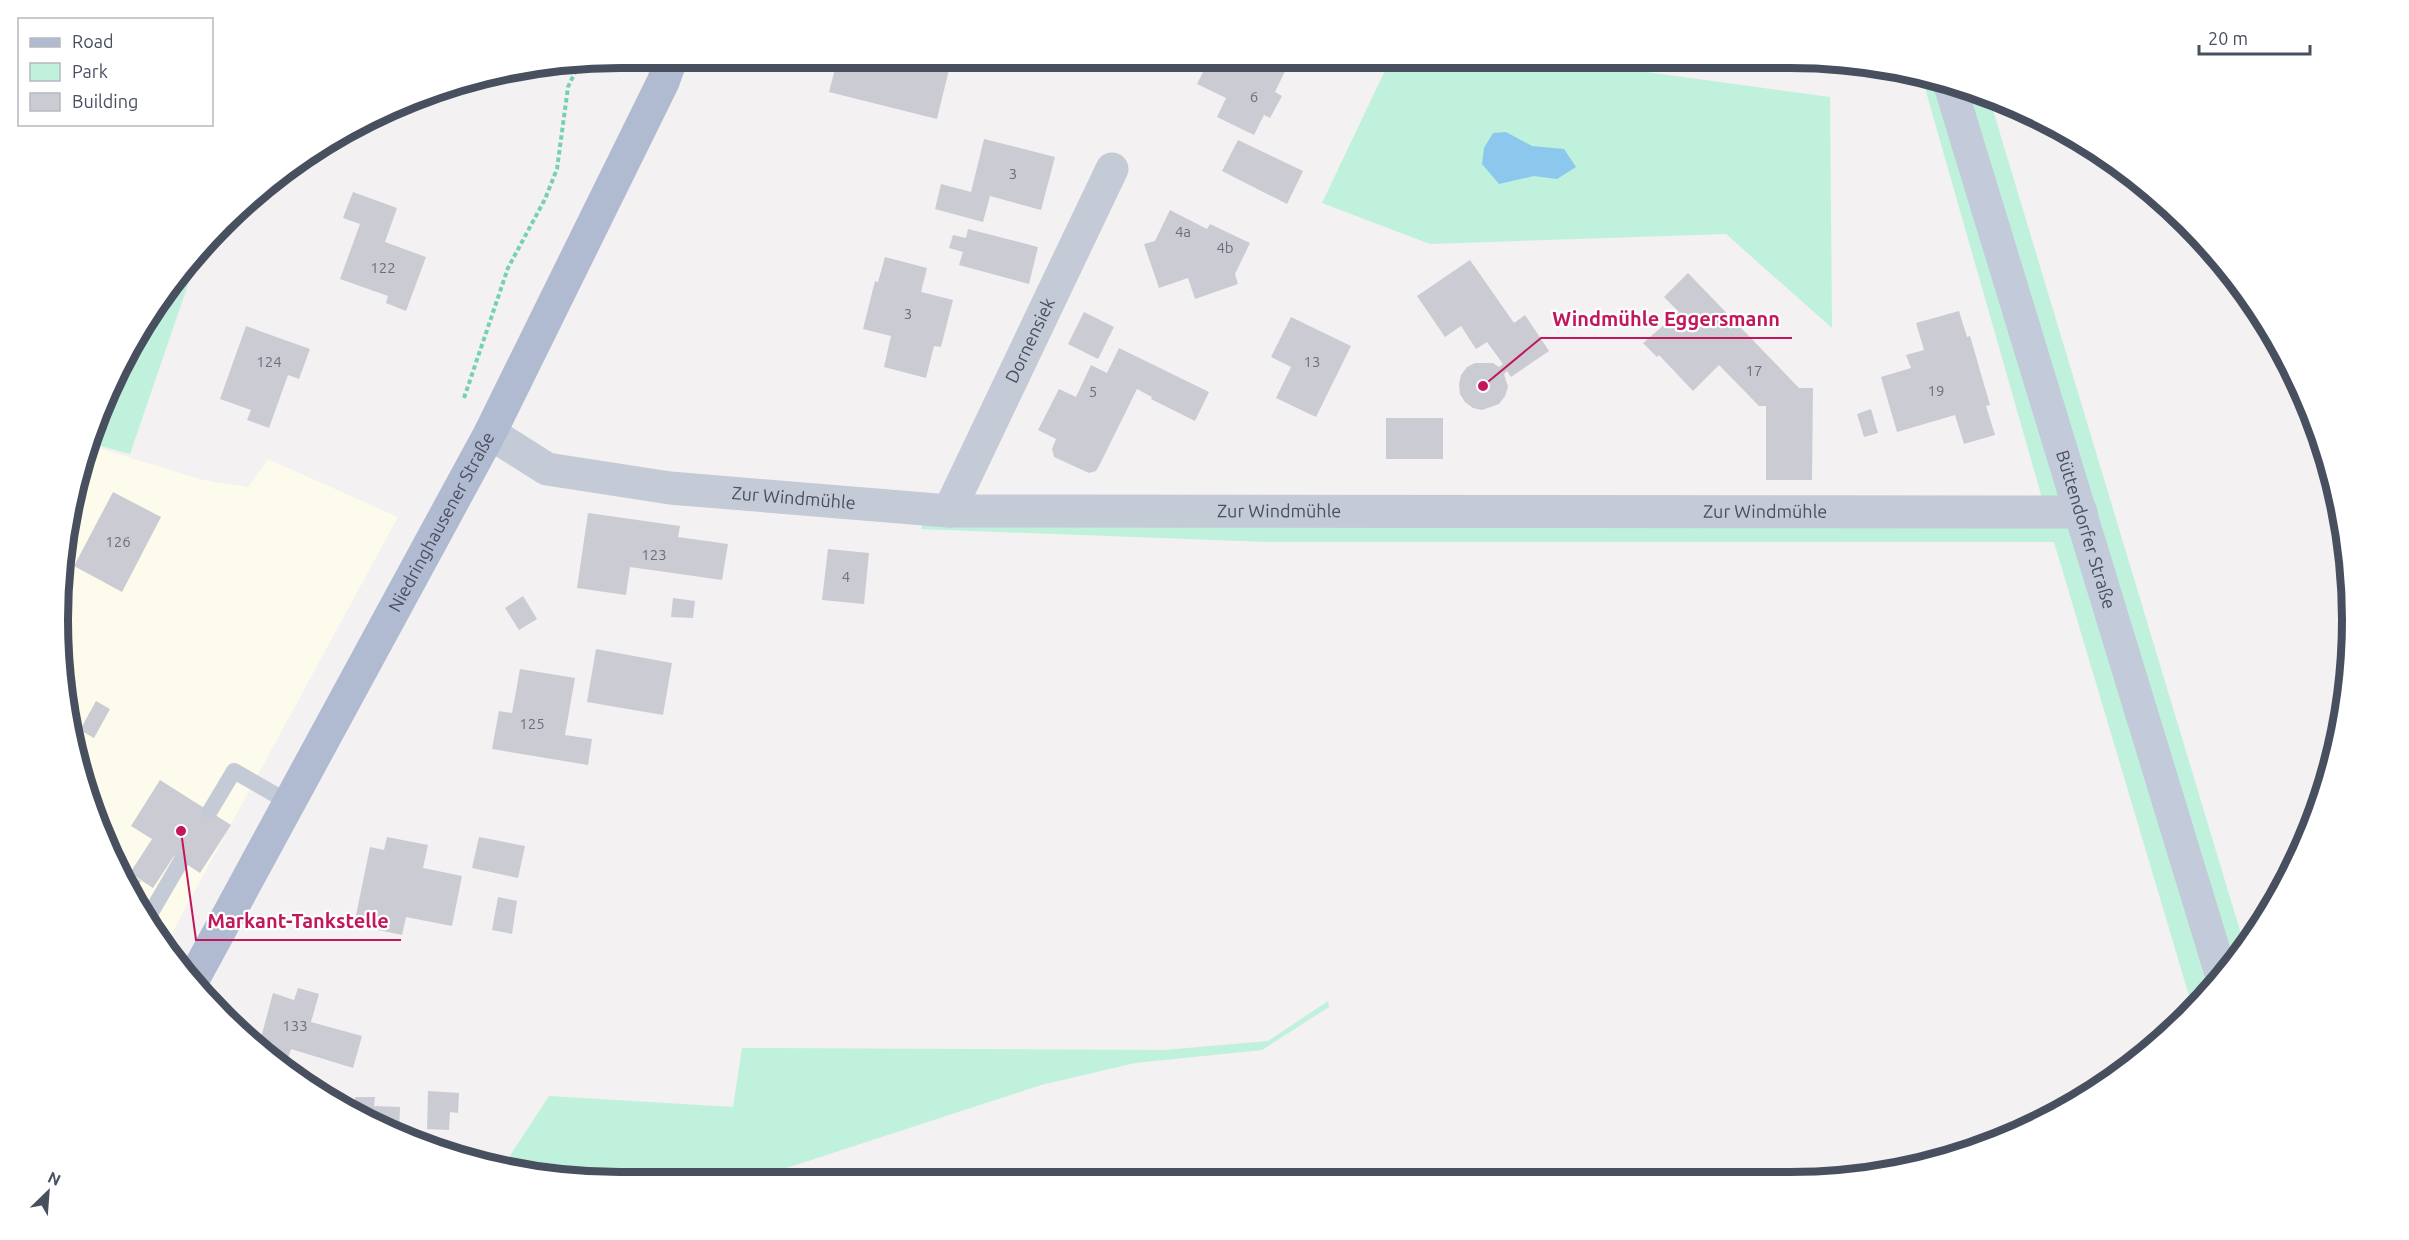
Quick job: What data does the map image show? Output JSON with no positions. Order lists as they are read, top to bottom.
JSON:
{
  "streets": {
    "main road": ["Niedringhausener Straße"],
    "street": ["Dornensiek", "Zur Windmühle", "Büttendorfer Straße"]
  },
  "crossings": [
    ["Dornensiek", "Zur Windmühle"],
    ["Zur Windmühle", "Niedringhausener Straße"],
    ["Zur Windmühle", "Büttendorfer Straße"]
  ],
  "places": ["Windmühle Eggersmann", "Markant-Tankstelle"],
  "house_numbers": [
    "6",
    "3",
    "4a",
    "4b",
    "122",
    "3",
    "124",
    "13",
    "17",
    "19",
    "5",
    "126",
    "123",
    "4",
    "125",
    "133"
  ],
  "legend": ["Road", "Park", "Building"],
  "scale_bar": "20 m",
  "north": "top right"
}
